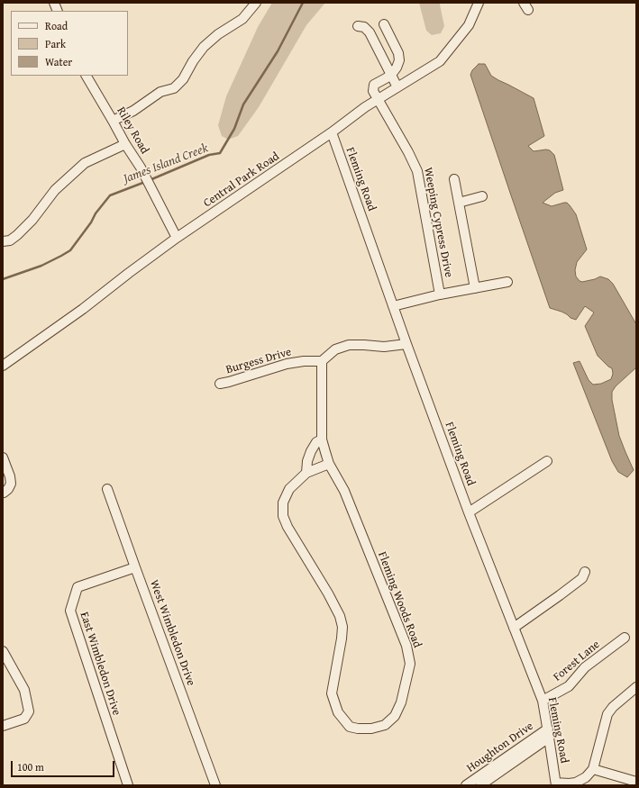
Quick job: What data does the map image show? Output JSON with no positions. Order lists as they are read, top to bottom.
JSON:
{
  "streets": {
    "street": [
      "Riley Road",
      "Fleming Road",
      "Central Park Road",
      "Weeping Cypress Drive",
      "Burgess Drive",
      "Fleming Woods Road",
      "West Wimbledon Drive",
      "Forest Lane",
      "East Wimbledon Drive",
      "Houghton Drive"
    ]
  },
  "crossings": [
    ["Riley Road", "Central Park Road"],
    ["Fleming Road", "Central Park Road"],
    ["Fleming Road", "Forest Lane"],
    ["Fleming Road", "Houghton Drive"],
    ["Central Park Road", "Weeping Cypress Drive"],
    ["Burgess Drive", "Fleming Woods Road"],
    ["West Wimbledon Drive", "East Wimbledon Drive"]
  ],
  "water": ["James Island Creek"],
  "legend": ["Road", "Park", "Water"],
  "scale_bar": "100 m"
}
